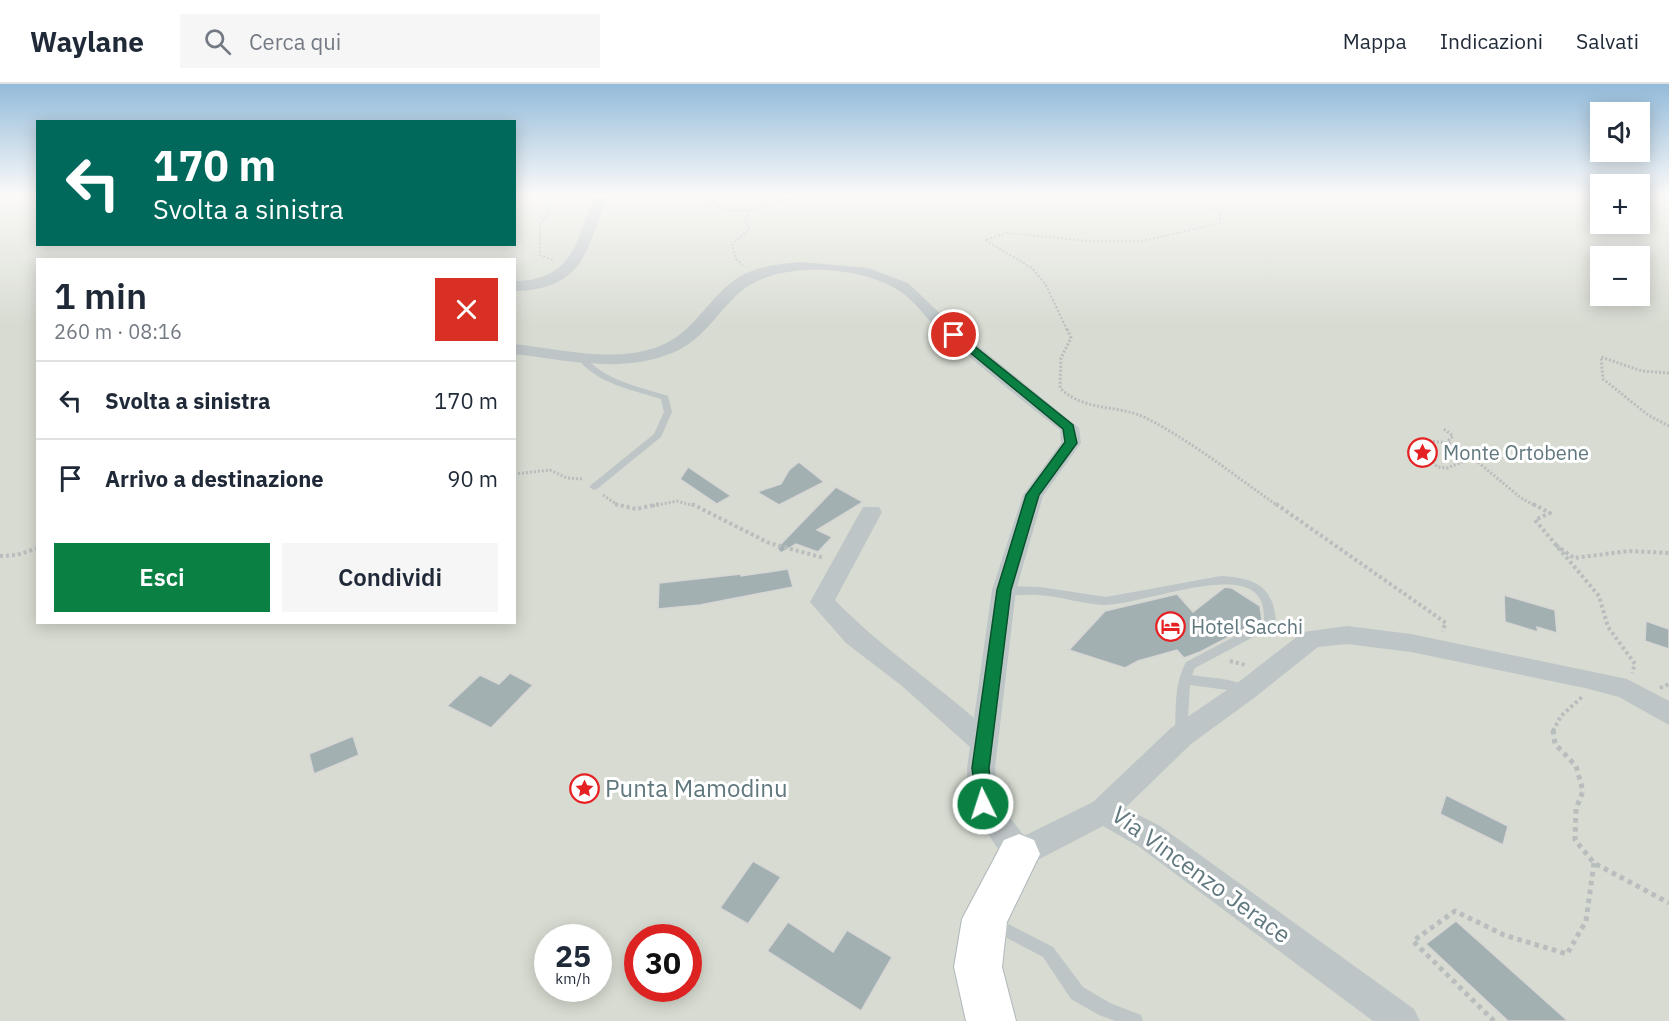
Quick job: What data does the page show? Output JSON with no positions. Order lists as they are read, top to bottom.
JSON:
{
  "streets": {
    "street": ["Via Vincenzo Jerace"]
  },
  "places": {
    "place": ["Monte Ortobene", "Punta Mamodinu"],
    "hotel": ["Hotel Sacchi"]
  },
  "page": {
    "header": "Waylane",
    "search": "Cerca qui",
    "nav": ["Mappa", "Indicazioni", "Salvati"],
    "map_buttons": ["+", "−"],
    "turn": ["170 m", "Svolta a sinistra"],
    "heading": ["1 min", "260 m · 08:16"],
    "list": [
      {
        "name": "Svolta a sinistra",
        "value": "170 m"
      },
      {
        "name": "Arrivo a destinazione",
        "value": "90 m"
      }
    ],
    "buttons": ["Esci", "Condividi"],
    "speed": "25 km/h",
    "limit": "30"
  }
}
